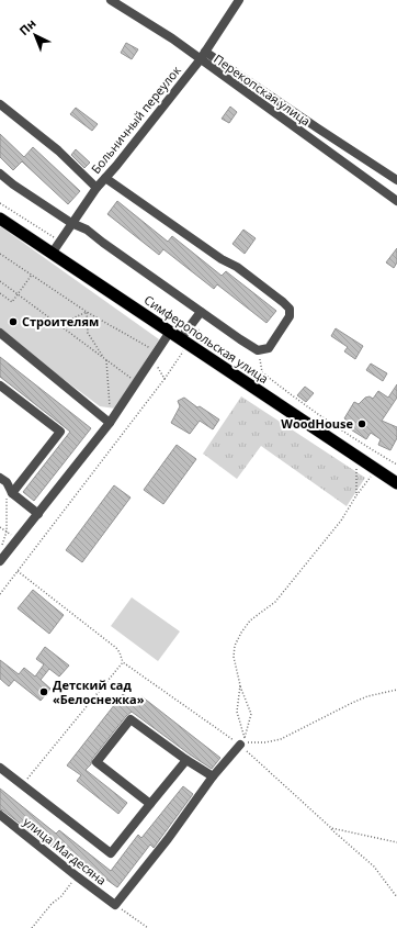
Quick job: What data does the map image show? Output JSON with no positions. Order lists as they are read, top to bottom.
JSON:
{
  "streets": {
    "highway": ["Симферопольская улица"],
    "street": ["Перекопская улица", "Больничный переулок", "улица Магдесяна"]
  },
  "crossings": [
    ["Перекопская улица", "Больничный переулок"],
    ["Больничный переулок", "Симферопольская улица"]
  ],
  "places": ["Строителям", "WoodHouse", "Детский сад «Белоснежка»"],
  "north": "top left"
}
